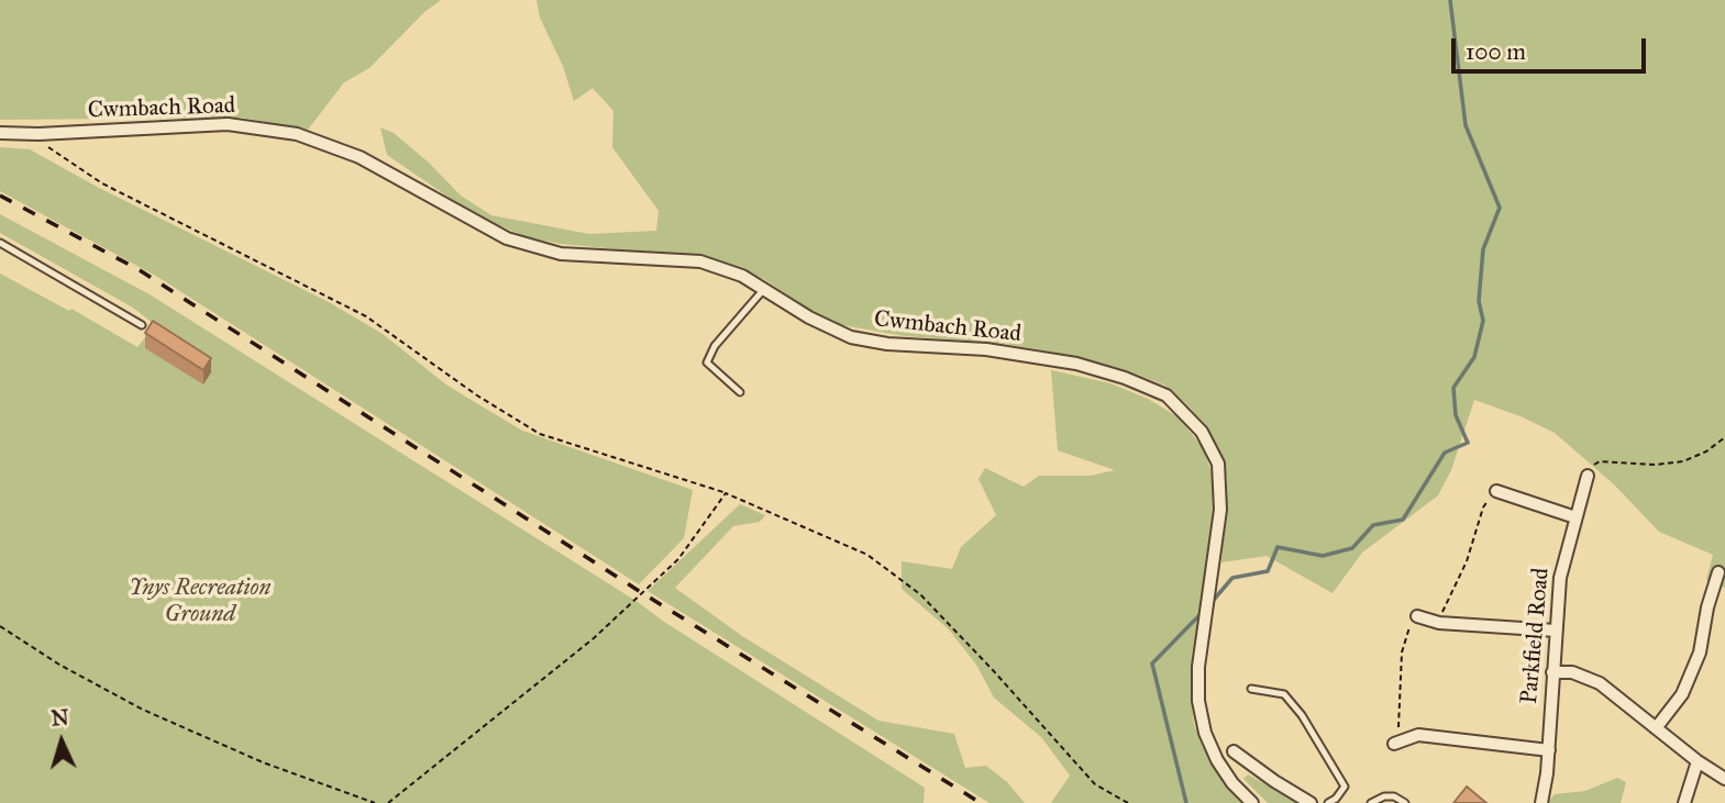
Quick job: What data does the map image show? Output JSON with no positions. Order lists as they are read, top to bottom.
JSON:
{
  "streets": {
    "street": ["Cwmbach Road", "Parkfield Road"]
  },
  "parks": ["Ynys Recreation Ground"],
  "scale_bar": "100 m",
  "north": "top"
}
